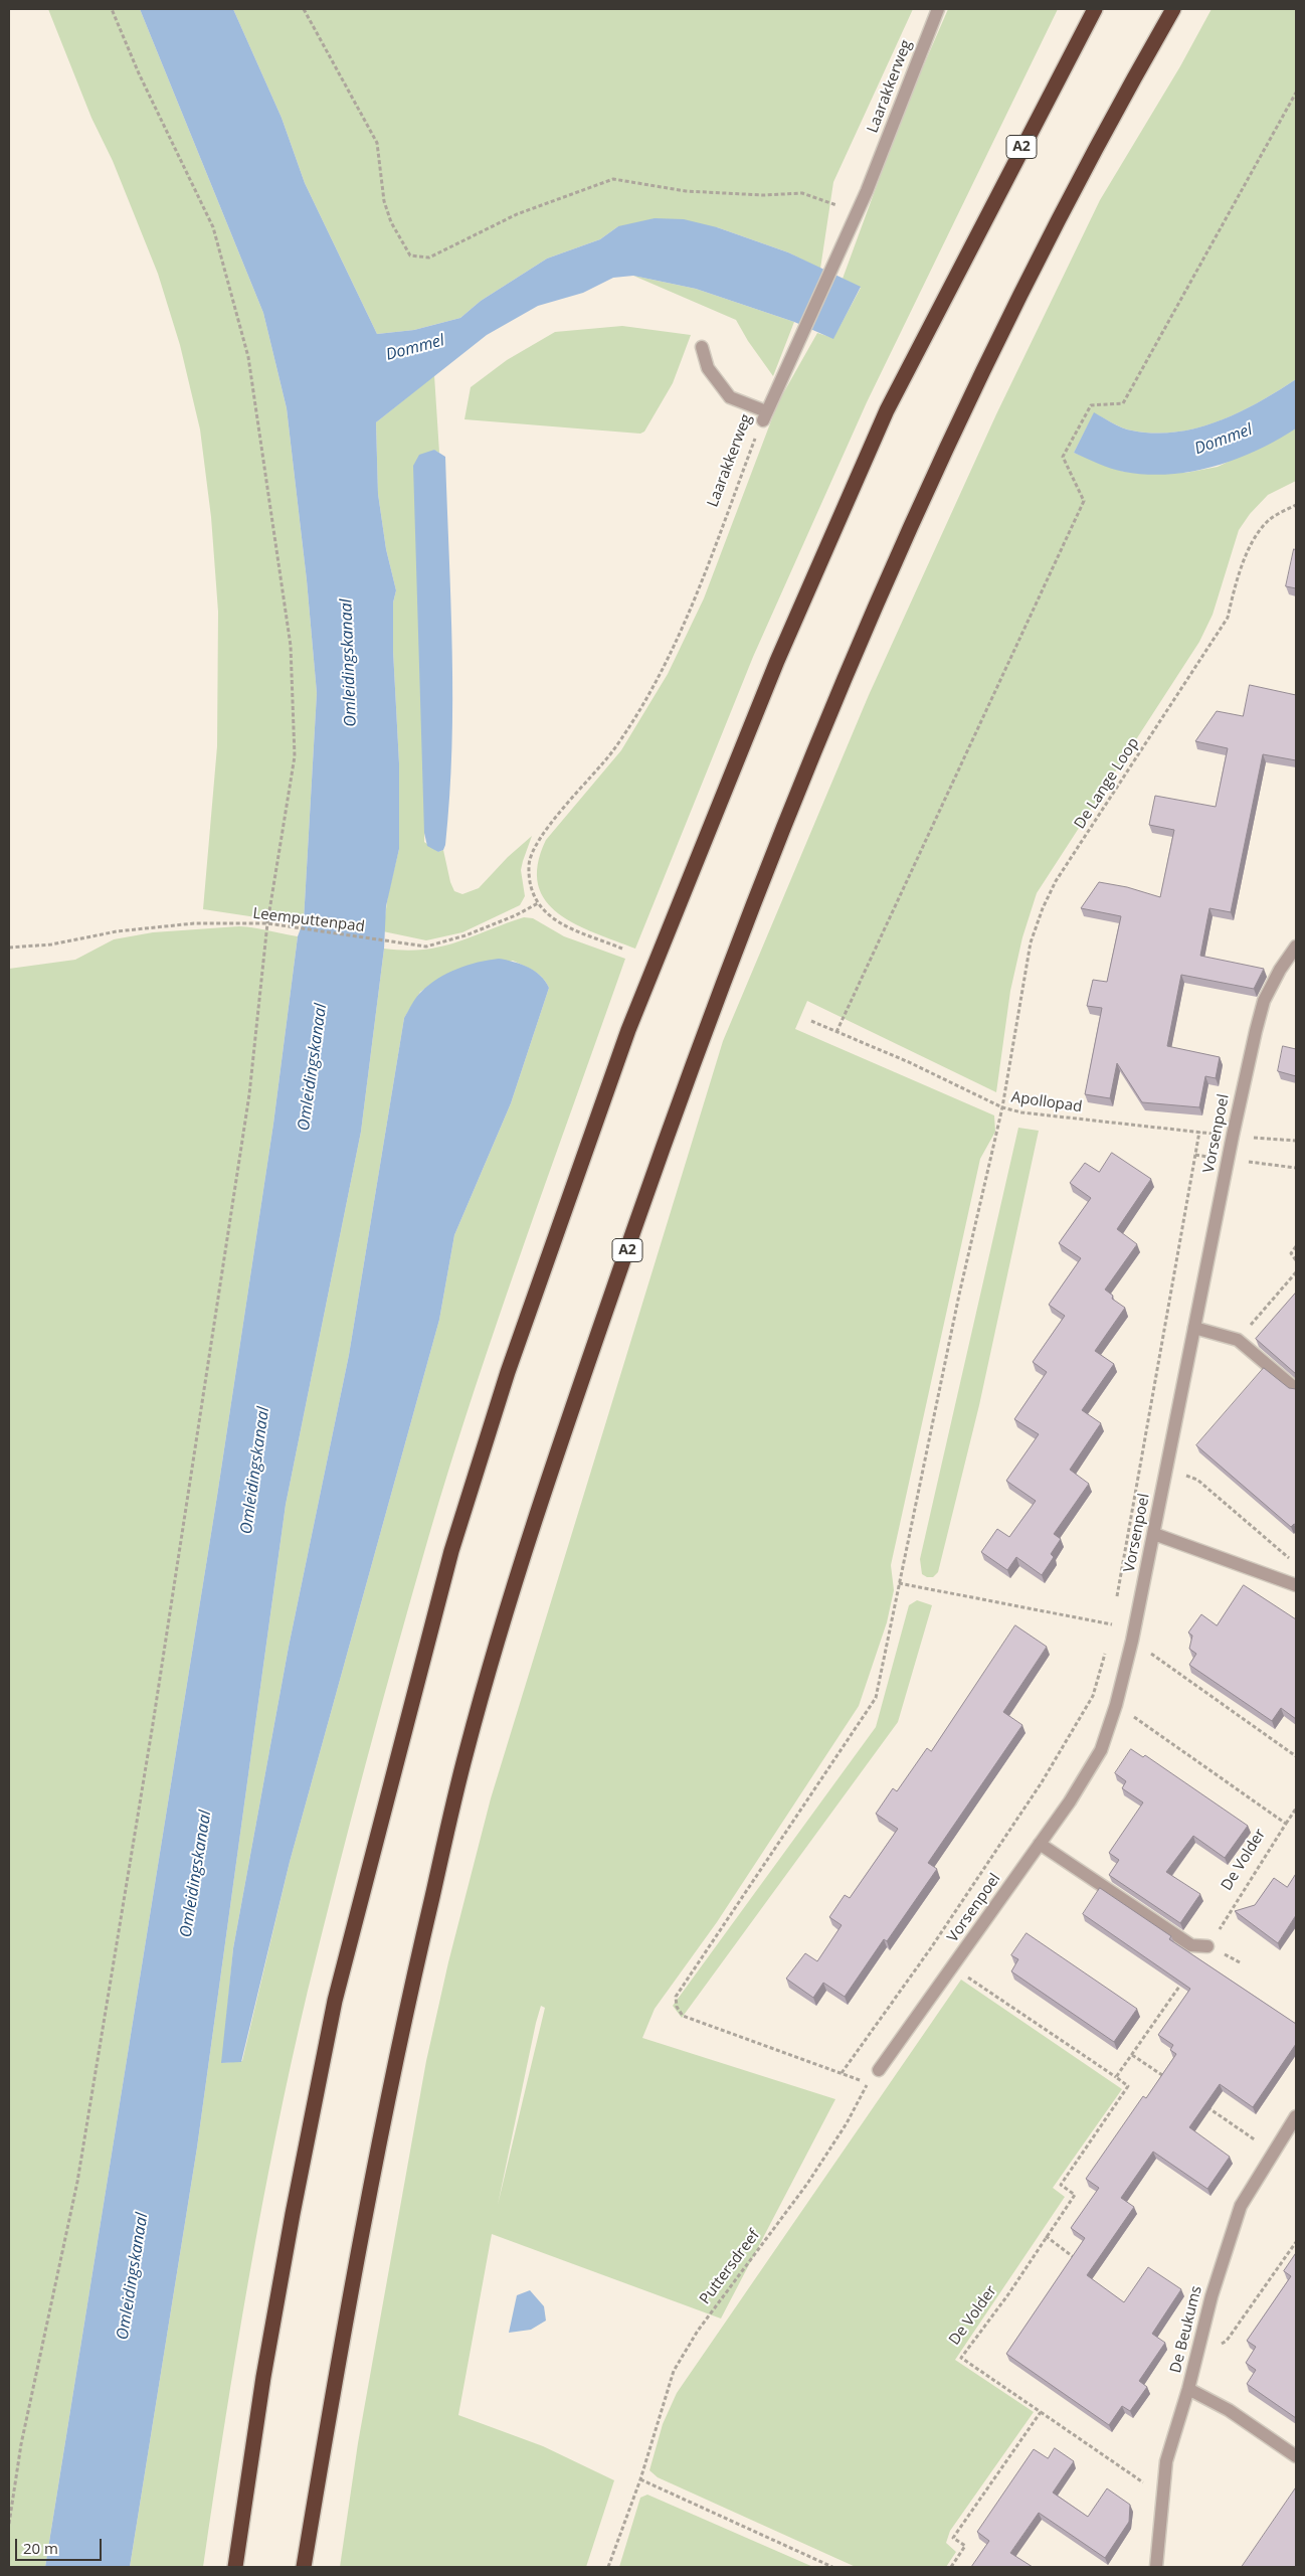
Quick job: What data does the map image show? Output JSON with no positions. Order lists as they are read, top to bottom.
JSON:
{
  "streets": {
    "highway": ["A2"],
    "street": ["Laarakkerweg", "Vorsenpoel", "De Beukums"],
    "path": [
      "De Lange Loop",
      "Leemputtenpad",
      "Apollopad",
      "De Volder",
      "Puttersdreef"
    ]
  },
  "crossings": [
    ["Laarakkerweg", "Leemputtenpad"],
    ["De Lange Loop", "Apollopad"],
    ["De Lange Loop", "Puttersdreef"],
    ["Apollopad", "Vorsenpoel"],
    ["Vorsenpoel", "De Volder"],
    ["De Volder", "De Beukums"]
  ],
  "water": ["Dommel", "Omleidingskanaal"],
  "scale_bar": "20 m"
}
